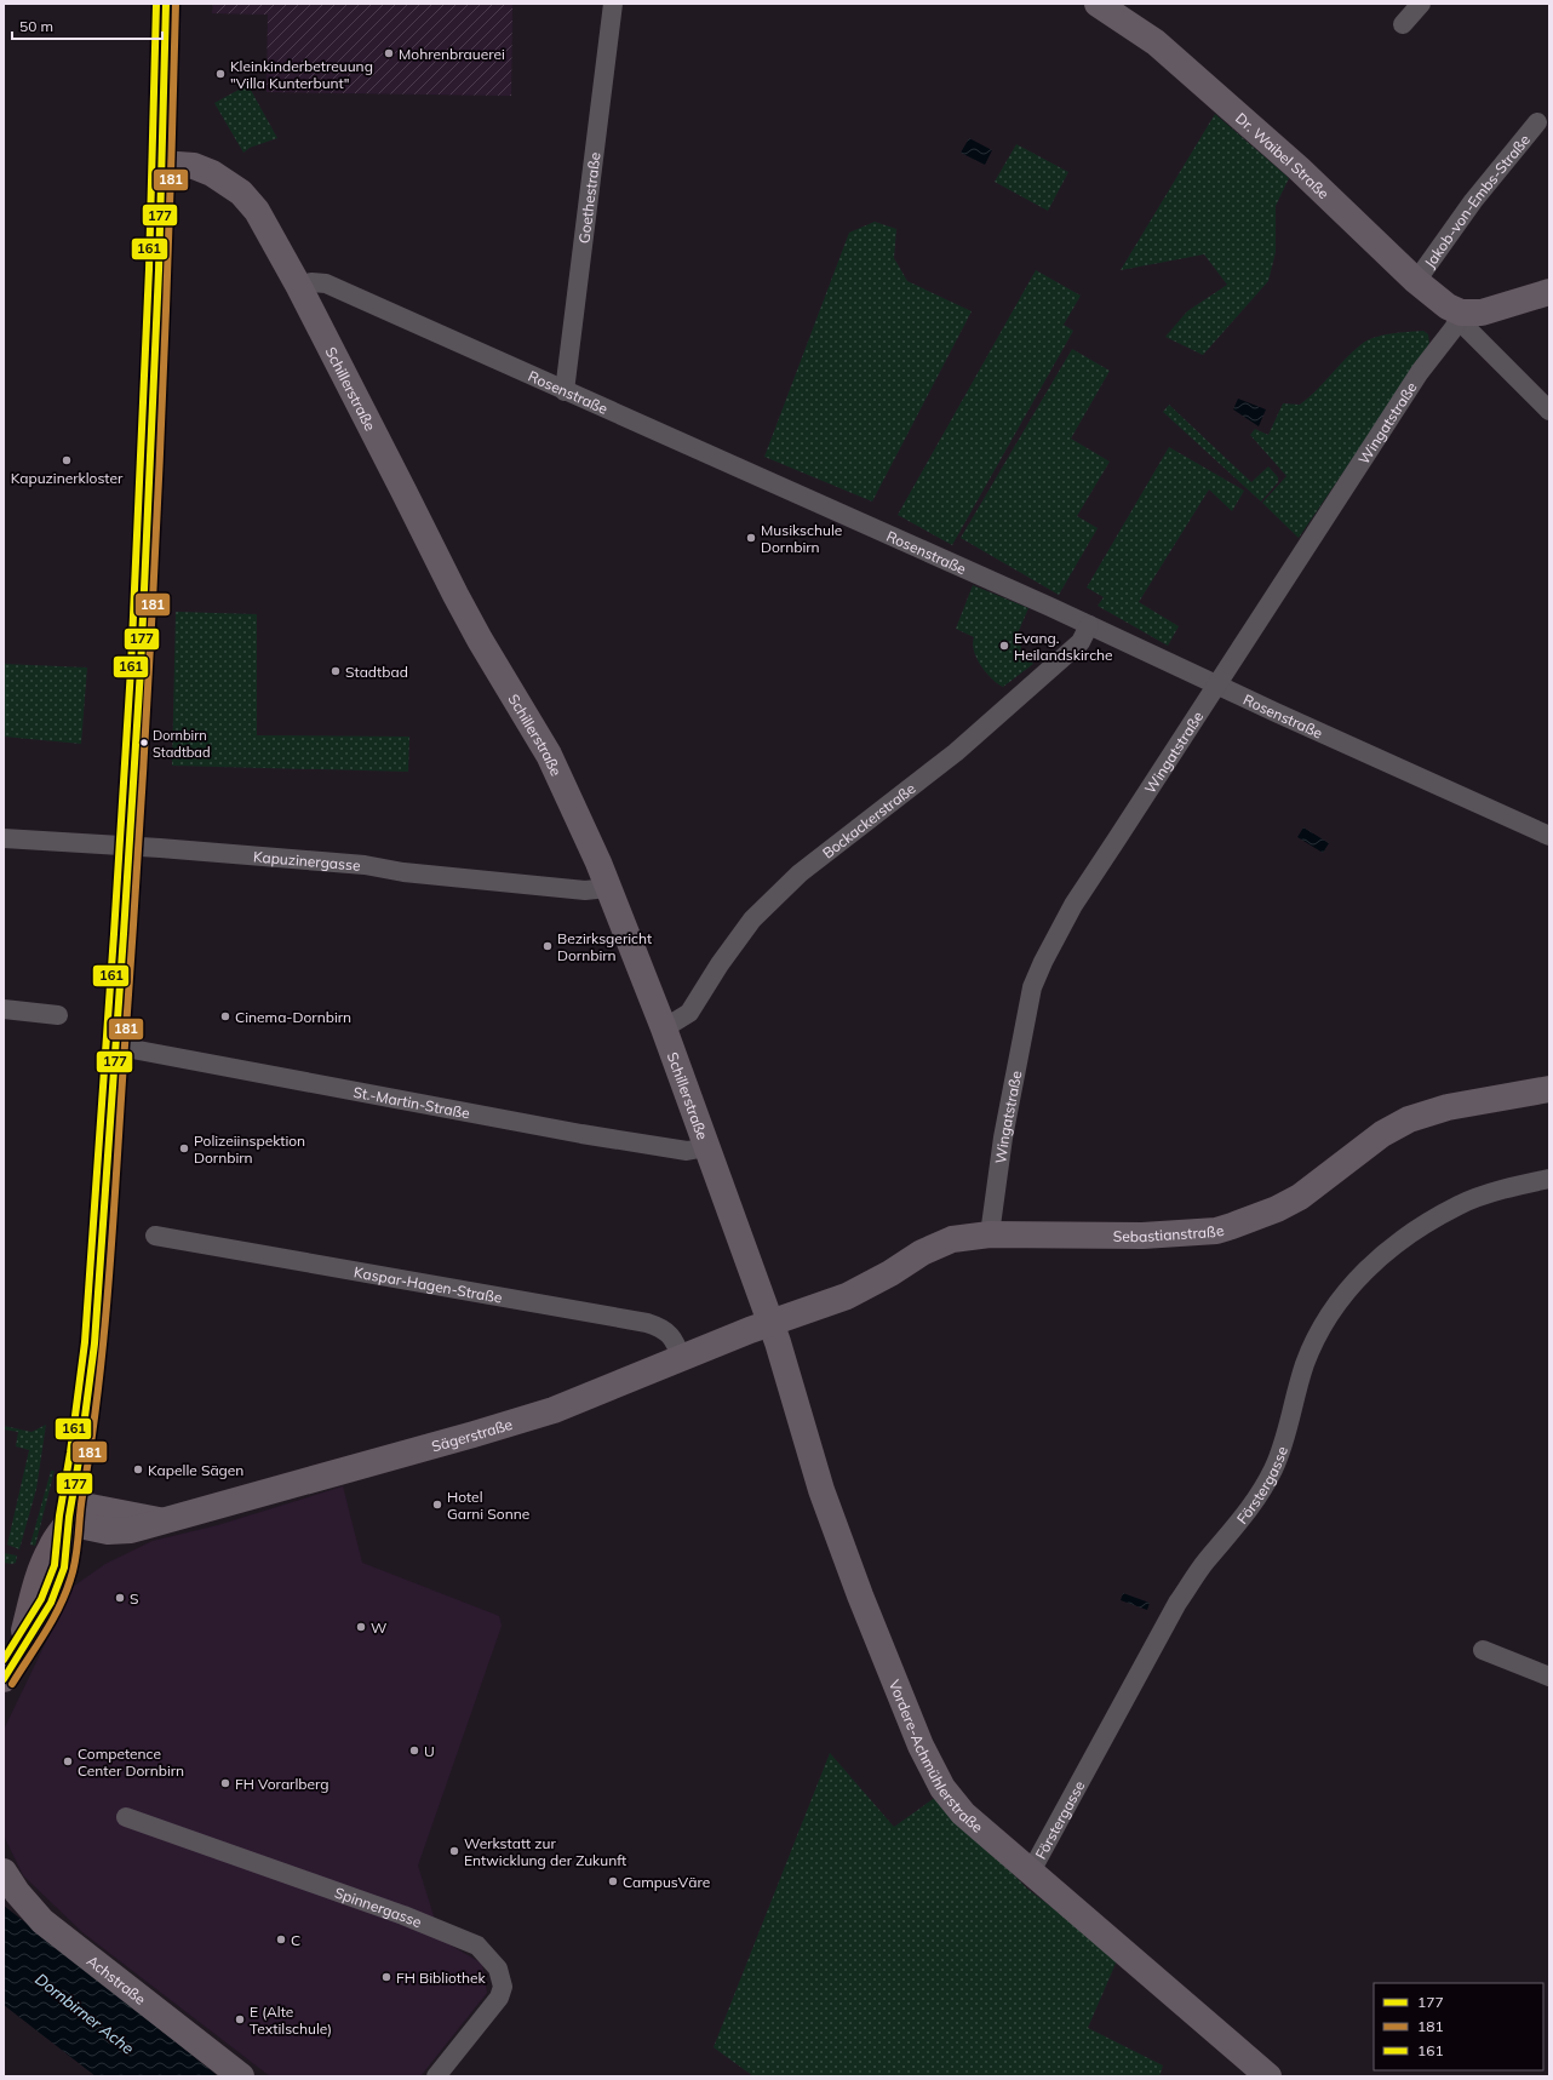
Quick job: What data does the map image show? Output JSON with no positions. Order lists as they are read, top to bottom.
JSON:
{
  "streets": {
    "street": [
      "Dr. Waibel Straße",
      "Goethestraße",
      "Jakob-von-Embs-Straße",
      "Schillerstraße",
      "Rosenstraße",
      "Wingatstraße",
      "Bockackerstraße",
      "Kapuzinergasse",
      "St.-Martin-Straße",
      "Sebastianstraße",
      "Kaspar-Hagen-Straße",
      "Sägerstraße",
      "Förstergasse",
      "Vordere-Achmühlerstraße",
      "Spinnergasse",
      "Achstraße"
    ]
  },
  "crossings": [
    ["Dr. Waibel Straße", "Jakob-von-Embs-Straße"],
    ["Dr. Waibel Straße", "Wingatstraße"],
    ["Goethestraße", "Rosenstraße"],
    ["Schillerstraße", "Rosenstraße"],
    ["Schillerstraße", "Bockackerstraße"],
    ["Schillerstraße", "Kapuzinergasse"],
    ["Schillerstraße", "St.-Martin-Straße"],
    ["Schillerstraße", "Sebastianstraße"],
    ["Schillerstraße", "Sägerstraße"],
    ["Schillerstraße", "Vordere-Achmühlerstraße"],
    ["Rosenstraße", "Wingatstraße"],
    ["Rosenstraße", "Bockackerstraße"],
    ["Wingatstraße", "Sebastianstraße"],
    ["Sebastianstraße", "Sägerstraße"],
    ["Sebastianstraße", "Vordere-Achmühlerstraße"],
    ["Kaspar-Hagen-Straße", "Sägerstraße"],
    ["Sägerstraße", "Vordere-Achmühlerstraße"],
    ["Förstergasse", "Vordere-Achmühlerstraße"]
  ],
  "water": ["Dornbirner Ache"],
  "places": [
    "Mohrenbrauerei",
    "Kleinkinderbetreuung \"Villa Kunterbunt\"",
    "Kapuzinerkloster",
    "Musikschule Dornbirn",
    "Evang. Heilandskirche",
    "Stadtbad",
    "Dornbirn Stadtbad",
    "Bezirksgericht Dornbirn",
    "Cinema-Dornbirn",
    "Polizeiinspektion Dornbirn",
    "Kapelle Sägen",
    "Hotel Garni Sonne",
    "S",
    "W",
    "U",
    "Competence Center Dornbirn",
    "FH Vorarlberg",
    "Werkstatt zur Entwicklung der Zukunft",
    "CampusVäre",
    "C",
    "FH Bibliothek",
    "E (Alte Textilschule)"
  ],
  "lines": ["transit line 177", "transit line 181", "transit line 161"],
  "legend": ["177", "181", "161"],
  "scale_bar": "50 m"
}
